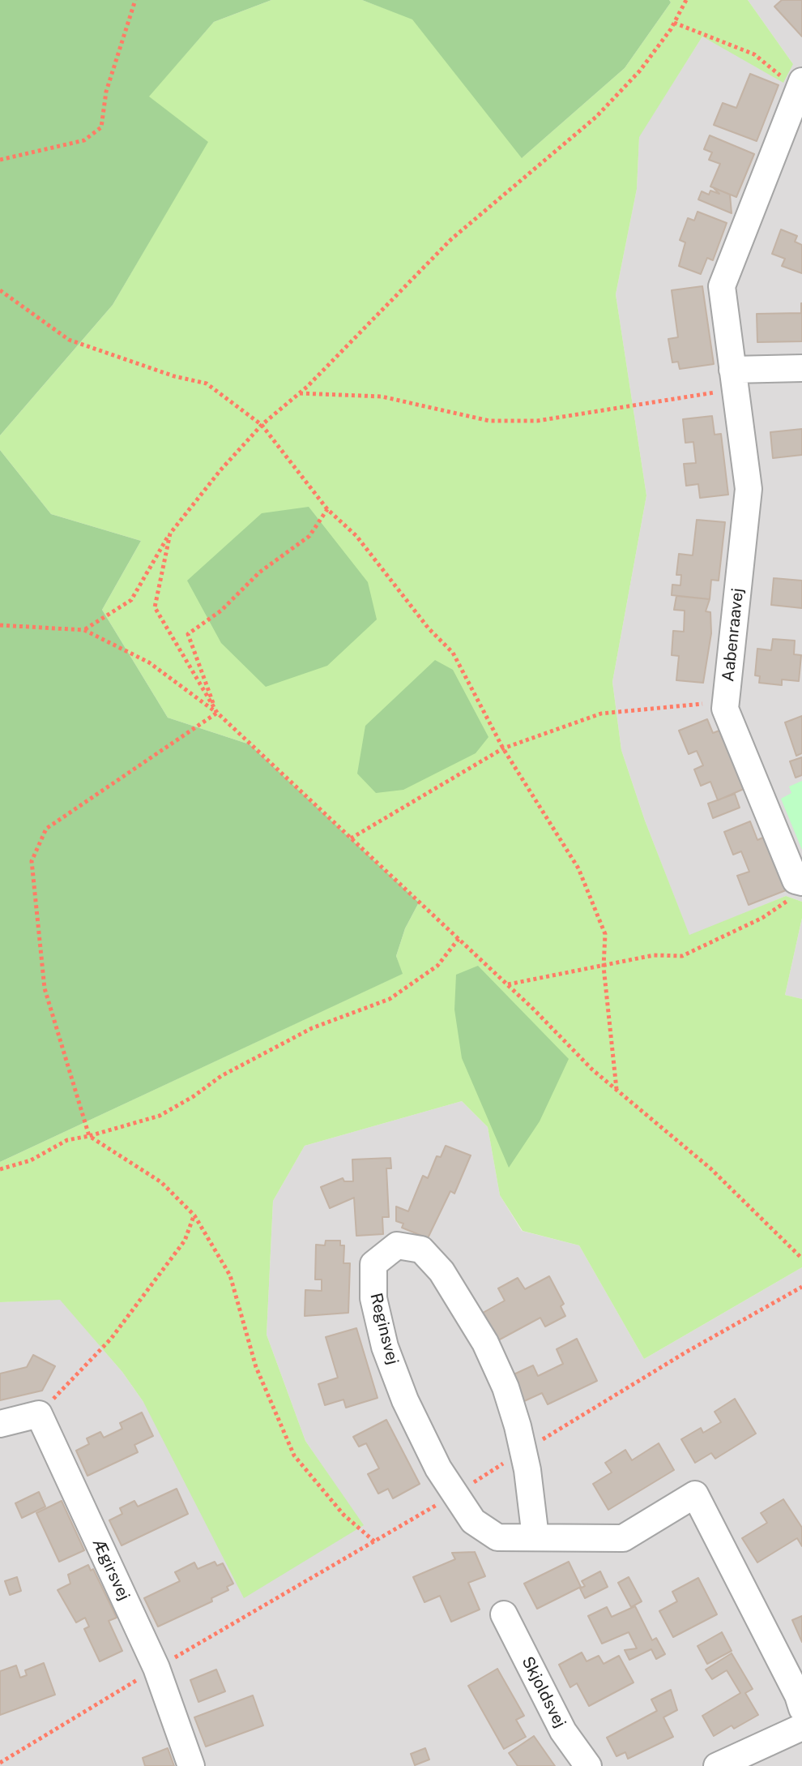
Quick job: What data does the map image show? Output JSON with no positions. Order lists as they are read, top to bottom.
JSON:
{
  "streets": {
    "street": [
      "Aabenraavej",
      "Reginsvej",
      "Ægirsvej",
      "Skjoldsvej"
    ]
  }
}
